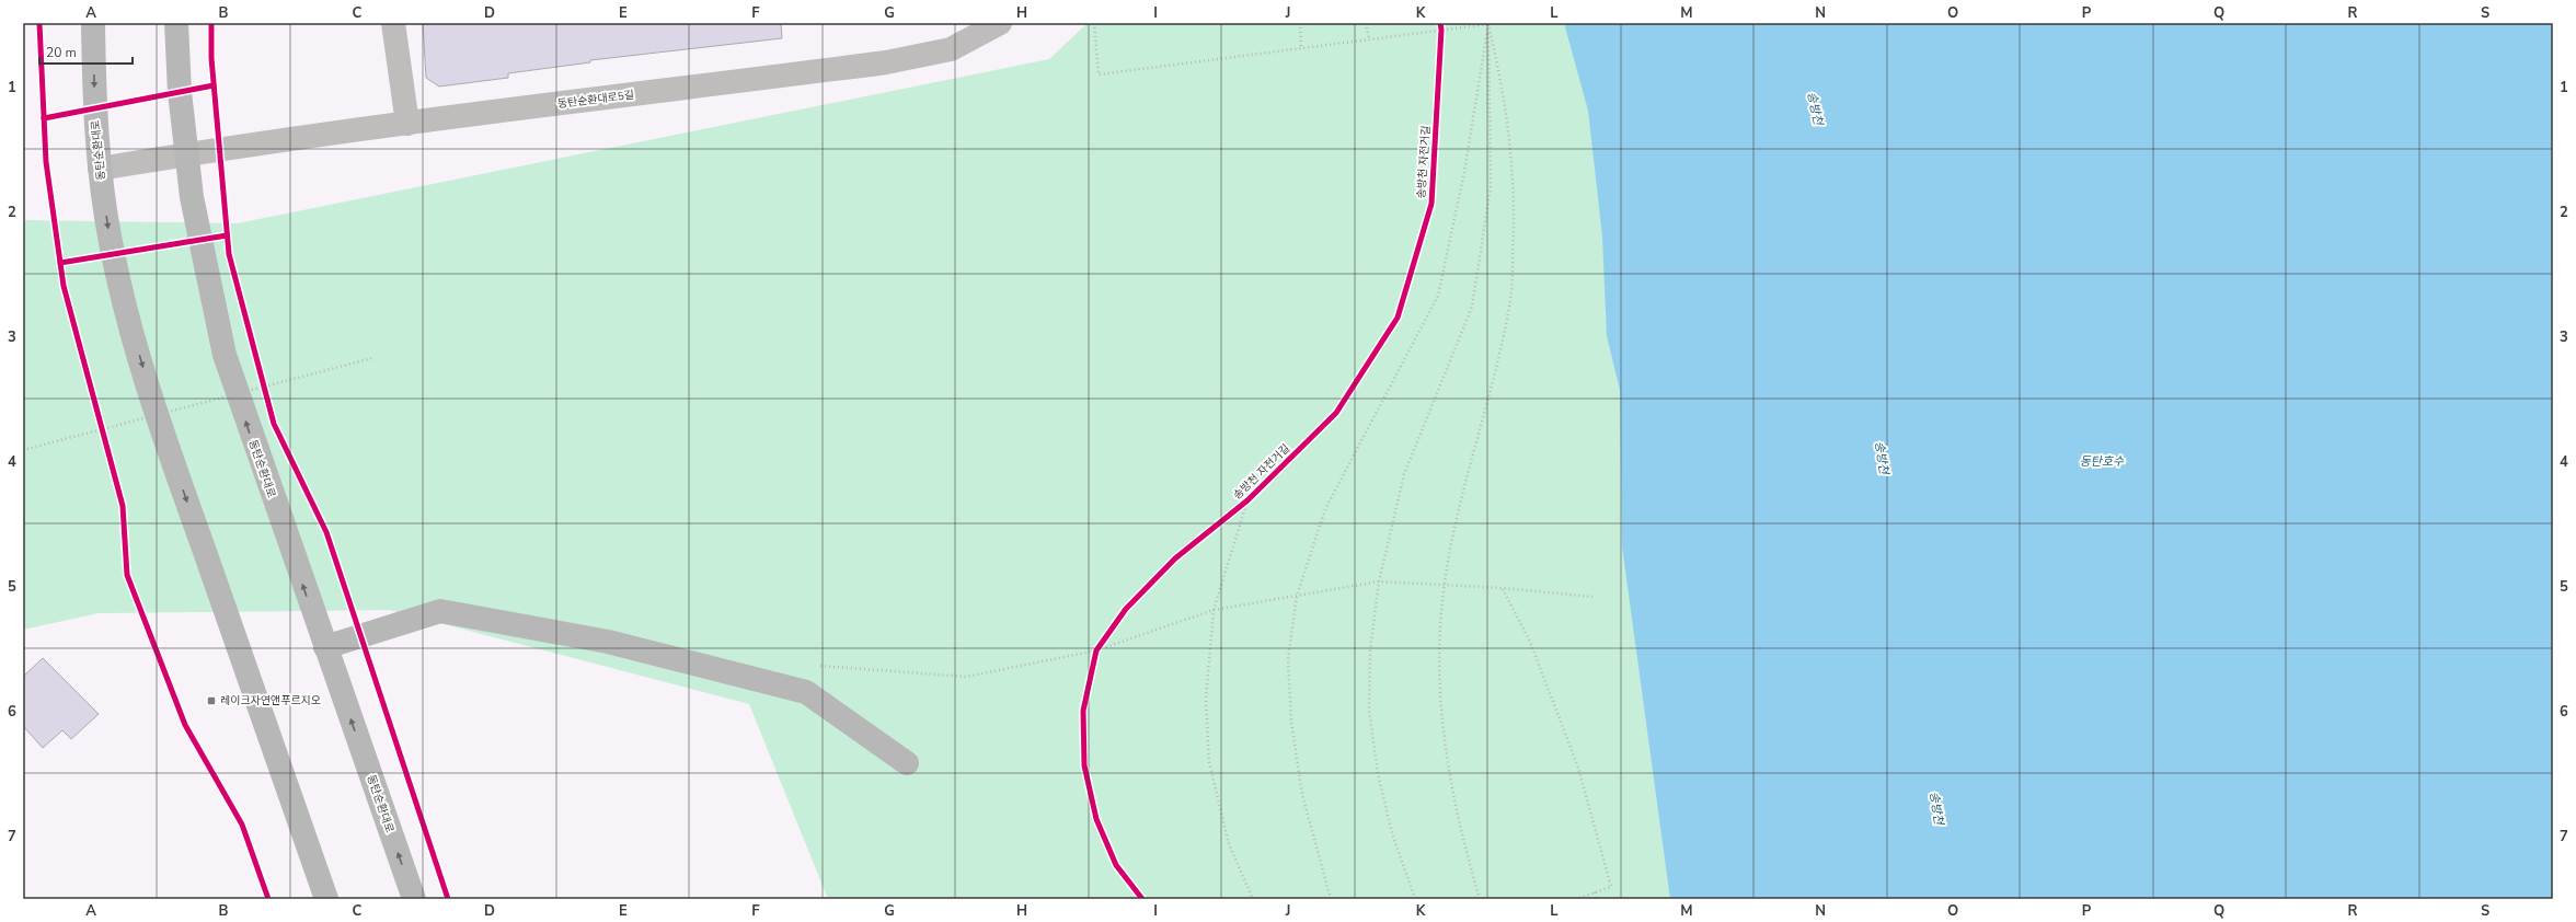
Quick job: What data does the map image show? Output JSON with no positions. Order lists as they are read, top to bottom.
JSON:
{
  "streets": {
    "main road": ["동탄순환대로"],
    "street": ["동탄순환대로5길"],
    "cycle path": ["송방천 자전거길"]
  },
  "crossings": [
    ["동탄순환대로5길", "동탄순환대로"]
  ],
  "water": ["송방천", "동탄호수"],
  "places": {
    "transit": ["레이크자연앤푸르지오"]
  },
  "scale_bar": "20 m",
  "grid": {
    "columns": [
      "A",
      "B",
      "C",
      "D",
      "E",
      "F",
      "G",
      "H",
      "I",
      "J",
      "K",
      "L",
      "M",
      "N",
      "O",
      "P",
      "Q",
      "R",
      "S"
    ],
    "rows": [
      "1",
      "2",
      "3",
      "4",
      "5",
      "6",
      "7"
    ]
  }
}
